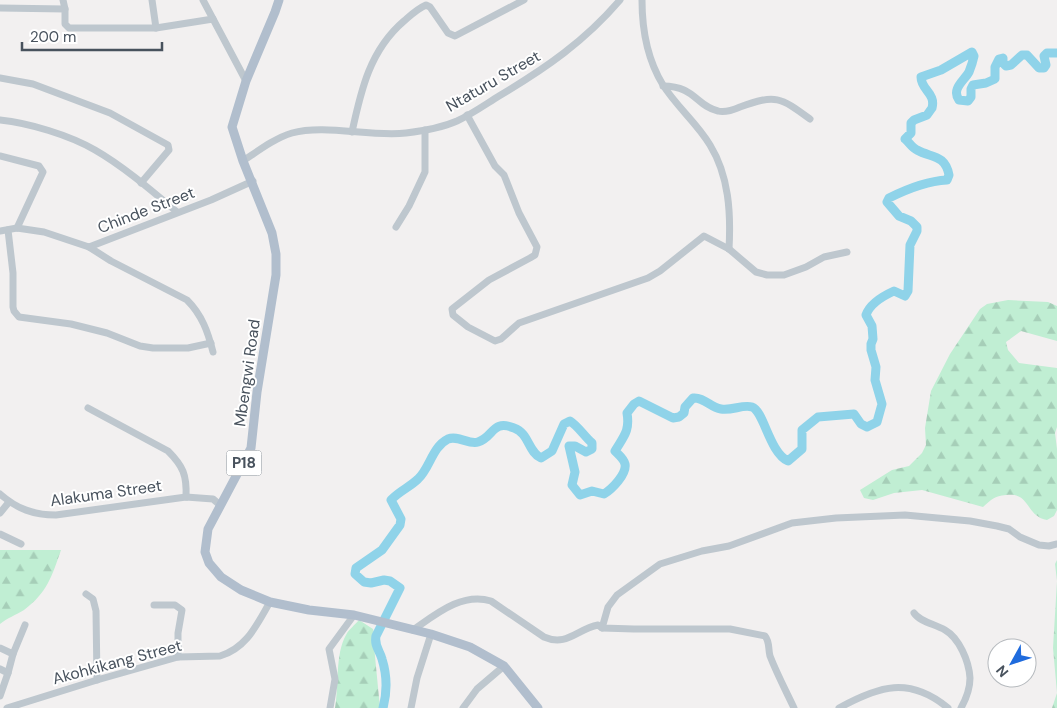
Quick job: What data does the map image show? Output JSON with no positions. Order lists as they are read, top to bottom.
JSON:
{
  "streets": {
    "main road": ["Mbengwi Road", "P18"],
    "street": [
      "Ntaturu Street",
      "Chinde Street",
      "Alakuma Street",
      "Akohkikang Street"
    ]
  },
  "crossings": [
    ["Ntaturu Street", "Mbengwi Road"],
    ["Chinde Street", "Mbengwi Road"],
    ["Mbengwi Road", "Alakuma Street"],
    ["Mbengwi Road", "Akohkikang Street"]
  ],
  "scale_bar": "200 m",
  "north": "bottom left"
}
